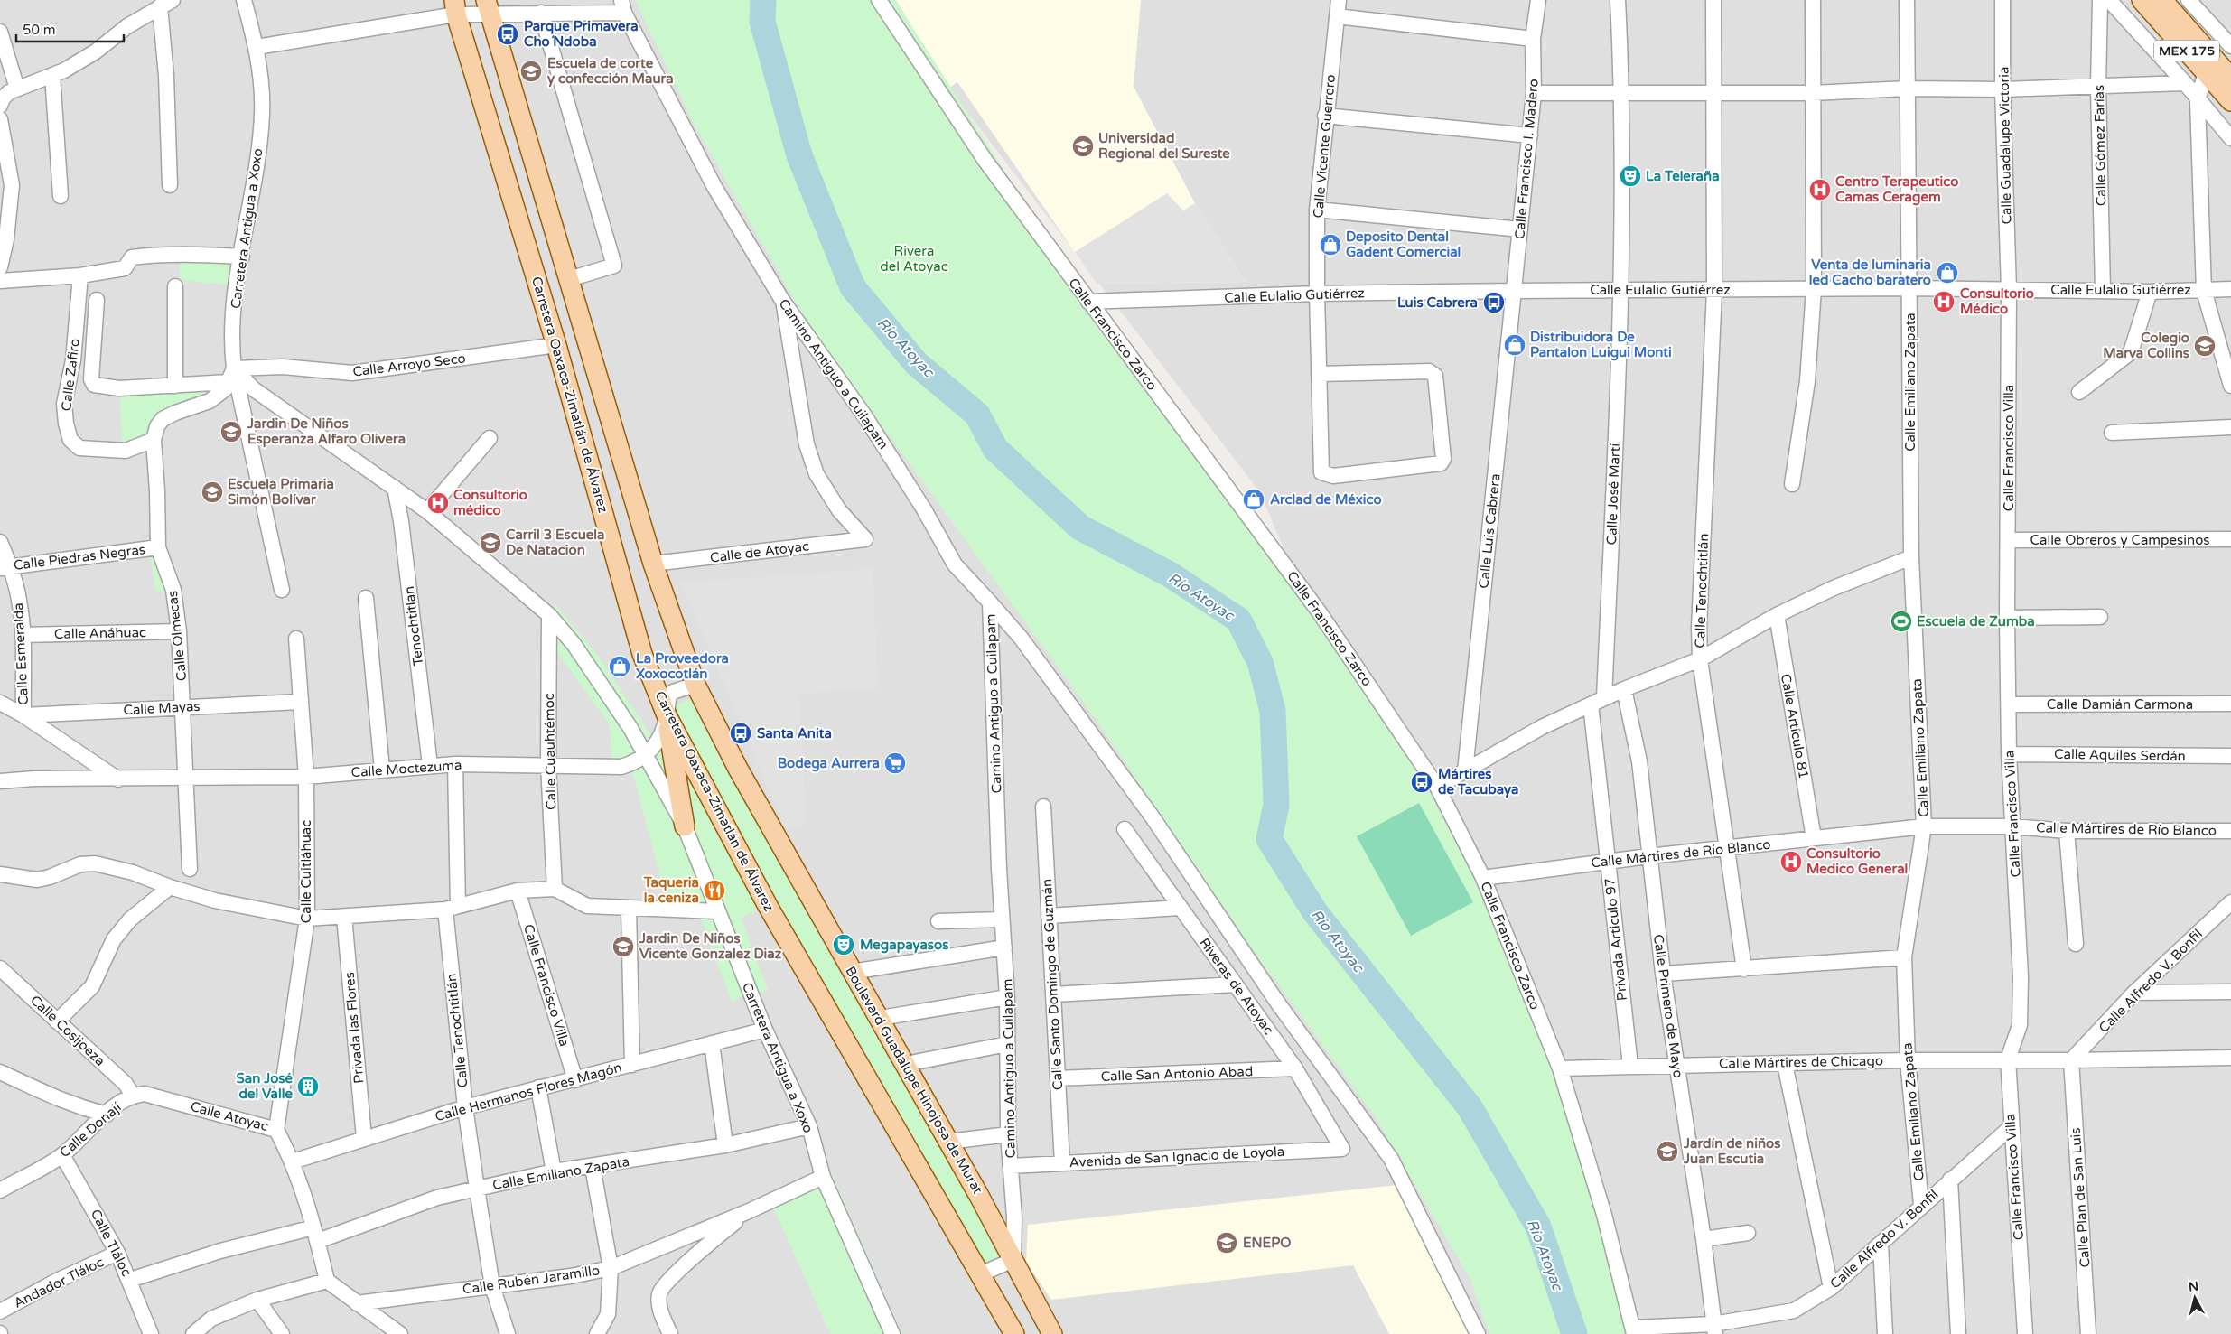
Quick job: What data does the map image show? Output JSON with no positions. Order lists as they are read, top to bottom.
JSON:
{
  "streets": {
    "main road": ["MEX 175", "Carretera Oaxaca-Zimatlán de Álvarez", "Boulevard Guadalupe Hinojosa de Murat"],
    "street": [
      "Calle Guadalupe Victoria",
      "Calle Gómez Farías",
      "Calle Vicente Guerrero",
      "Calle Francisco I. Madero",
      "Carretera Antigua a Xoxo",
      "Calle Eulalio Gutiérrez",
      "Calle Francisco Zarco",
      "Calle Arroyo Seco",
      "Camino Antiguo a Cuilapam",
      "Calle Zafiro",
      "Calle Emiliano Zapata",
      "Calle Francisco Villa",
      "Calle José Martí",
      "Calle Luis Cabrera",
      "Calle Obreros y Campesinos",
      "Calle de Atoyac",
      "Calle Piedras Negras",
      "Calle Tenochtitlán",
      "Tenochtitlan",
      "Calle Anáhuac",
      "Calle Olmecas",
      "Calle Esmeralda",
      "Calle Damián Carmona",
      "Calle Mayas",
      "Calle Artículo 81",
      "Calle Cuauhtémoc",
      "Calle Aquiles Serdán",
      "Calle Moctezuma",
      "Calle Mártires de Río Blanco",
      "Calle Cuitláhuac",
      "Privada Artículo 97",
      "Calle Alfredo V. Bonfil",
      "Calle Santo Domingo de Guzmán",
      "Riveras de Atoyac",
      "Calle Primero de Mayo",
      "Privada las Flores",
      "Calle Cosijoeza",
      "Calle Mártires de Chicago",
      "Calle San Antonio Abad",
      "Calle Hermanos Flores Magón",
      "Calle Atoyac",
      "Calle Donají",
      "Avenida de San Ignacio de Loyola",
      "Calle Plan de San Luis",
      "Calle Tláloc",
      "Calle Rubén Jaramillo",
      "Andador Tláloc"
    ]
  },
  "crossings": [
    ["Calle Guadalupe Victoria", "Calle Eulalio Gutiérrez"],
    ["Calle Guadalupe Victoria", "Calle Francisco Villa"],
    ["Calle Gómez Farías", "Calle Eulalio Gutiérrez"],
    ["Calle Vicente Guerrero", "Calle Eulalio Gutiérrez"],
    ["Calle Francisco I. Madero", "Calle Eulalio Gutiérrez"],
    ["Calle Francisco I. Madero", "Calle Luis Cabrera"],
    ["Carretera Antigua a Xoxo", "Calle Arroyo Seco"],
    ["Carretera Antigua a Xoxo", "Calle Emiliano Zapata"],
    ["Carretera Antigua a Xoxo", "Tenochtitlan"],
    ["Carretera Antigua a Xoxo", "Calle Olmecas"],
    ["Carretera Antigua a Xoxo", "Calle Cuauhtémoc"],
    ["Carretera Antigua a Xoxo", "Calle Moctezuma"],
    ["Carretera Antigua a Xoxo", "Calle Hermanos Flores Magón"],
    ["Carretera Antigua a Xoxo", "Calle Rubén Jaramillo"],
    ["Calle Eulalio Gutiérrez", "Calle Francisco Zarco"],
    ["Calle Eulalio Gutiérrez", "Calle Emiliano Zapata"],
    ["Calle Eulalio Gutiérrez", "Calle Francisco Villa"],
    ["Calle Eulalio Gutiérrez", "Calle José Martí"],
    ["Calle Eulalio Gutiérrez", "Calle Luis Cabrera"],
    ["Calle Eulalio Gutiérrez", "Calle Tenochtitlán"],
    ["Calle Francisco Zarco", "Calle Mártires de Río Blanco"],
    ["Calle Francisco Zarco", "Calle Alfredo V. Bonfil"],
    ["Calle Francisco Zarco", "Calle Mártires de Chicago"],
    ["Calle Arroyo Seco", "Carretera Oaxaca-Zimatlán de Álvarez"],
    ["Calle Arroyo Seco", "Calle Olmecas"],
    ["Camino Antiguo a Cuilapam", "Calle de Atoyac"],
    ["Camino Antiguo a Cuilapam", "Boulevard Guadalupe Hinojosa de Murat"],
    ["Camino Antiguo a Cuilapam", "Avenida de San Ignacio de Loyola"],
    ["Calle Zafiro", "Calle Olmecas"],
    ["Calle Emiliano Zapata", "Calle Tenochtitlán"],
    ["Calle Emiliano Zapata", "Calle Mártires de Río Blanco"],
    ["Calle Emiliano Zapata", "Calle Alfredo V. Bonfil"],
    ["Calle Emiliano Zapata", "Calle Mártires de Chicago"],
    ["Calle Emiliano Zapata", "Calle Atoyac"],
    ["Calle Emiliano Zapata", "Calle Tláloc"],
    ["Carretera Oaxaca-Zimatlán de Álvarez", "Calle Moctezuma"],
    ["Calle Francisco Villa", "Calle Obreros y Campesinos"],
    ["Calle Francisco Villa", "Calle Damián Carmona"],
    ["Calle Francisco Villa", "Calle Aquiles Serdán"],
    ["Calle Francisco Villa", "Calle Mártires de Río Blanco"],
    ["Calle Francisco Villa", "Calle Alfredo V. Bonfil"],
    ["Calle Francisco Villa", "Calle Mártires de Chicago"],
    ["Calle Francisco Villa", "Calle Hermanos Flores Magón"],
    ["Calle José Martí", "Privada Artículo 97"],
    ["Calle Piedras Negras", "Calle Olmecas"],
    ["Calle Piedras Negras", "Calle Esmeralda"],
    ["Calle Tenochtitlán", "Calle Moctezuma"],
    ["Calle Tenochtitlán", "Calle Mártires de Río Blanco"],
    ["Calle Tenochtitlán", "Calle Hermanos Flores Magón"],
    ["Calle Tenochtitlán", "Calle Rubén Jaramillo"],
    ["Tenochtitlan", "Calle Moctezuma"],
    ["Calle Anáhuac", "Calle Olmecas"],
    ["Calle Anáhuac", "Calle Esmeralda"],
    ["Calle Olmecas", "Calle Mayas"],
    ["Calle Olmecas", "Calle Moctezuma"],
    ["Calle Esmeralda", "Calle Mayas"],
    ["Calle Mayas", "Calle Cuitláhuac"],
    ["Calle Artículo 81", "Calle Mártires de Río Blanco"],
    ["Calle Cuauhtémoc", "Calle Moctezuma"],
    ["Calle Moctezuma", "Calle Cuitláhuac"],
    ["Calle Moctezuma", "Boulevard Guadalupe Hinojosa de Murat"],
    ["Calle Mártires de Río Blanco", "Privada Artículo 97"],
    ["Calle Mártires de Río Blanco", "Calle Primero de Mayo"],
    ["Calle Cuitláhuac", "Calle Atoyac"],
    ["Privada Artículo 97", "Calle Mártires de Chicago"],
    ["Calle Alfredo V. Bonfil", "Calle Primero de Mayo"],
    ["Calle Alfredo V. Bonfil", "Calle Mártires de Chicago"],
    ["Calle Alfredo V. Bonfil", "Calle Plan de San Luis"],
    ["Calle Santo Domingo de Guzmán", "Calle San Antonio Abad"],
    ["Calle Santo Domingo de Guzmán", "Avenida de San Ignacio de Loyola"],
    ["Riveras de Atoyac", "Calle San Antonio Abad"],
    ["Riveras de Atoyac", "Avenida de San Ignacio de Loyola"],
    ["Calle Primero de Mayo", "Calle Mártires de Chicago"],
    ["Privada las Flores", "Calle Hermanos Flores Magón"],
    ["Calle Cosijoeza", "Calle Atoyac"],
    ["Calle Cosijoeza", "Calle Donají"],
    ["Calle Mártires de Chicago", "Calle Plan de San Luis"],
    ["Calle Hermanos Flores Magón", "Calle Atoyac"],
    ["Calle Atoyac", "Calle Donají"],
    ["Calle Donají", "Calle Tláloc"],
    ["Calle Tláloc", "Andador Tláloc"]
  ],
  "water": ["Río Atoyac"],
  "parks": ["Rivera del Atoyac"],
  "places": {
    "bus stop": [
      "Parque Primavera Cho´Ndoba",
      "Luis Cabrera",
      "Santa Anita",
      "Mártires de Tacubaya"
    ],
    "school or university": [
      "Escuela de corte y confección Maura",
      "Universidad Regional del Sureste",
      "Colegio Marva Collins",
      "Jardin De Niños Esperanza Alfaro Olivera",
      "Escuela Primaria Simón Bolívar",
      "Carril 3 Escuela De Natacion",
      "Jardin De Niños Vicente Gonzalez Diaz",
      "Jardín de niños Juan Escutia",
      "ENEPO"
    ],
    "theatre": ["La Teleraña", "Megapayasos"],
    "hospital": [
      "Centro Terapeutico Camas Ceragem",
      "Consultorio Médico",
      "Consultorio médico",
      "Consultorio Medico General"
    ],
    "shop": [
      "Deposito Dental Gadent Comercial",
      "Venta de luminaria led Cacho baratero",
      "Distribuidora De Pantalon Luigui Monti",
      "Arclad de México",
      "La Proveedora Xoxocotlán"
    ],
    "sports": ["Escuela de Zumba"],
    "supermarket": ["Bodega Aurrera"],
    "restaurant": ["Taqueria la ceniza"],
    "building": ["San José del Valle"]
  },
  "scale_bar": "50 m",
  "north": "top"
}
